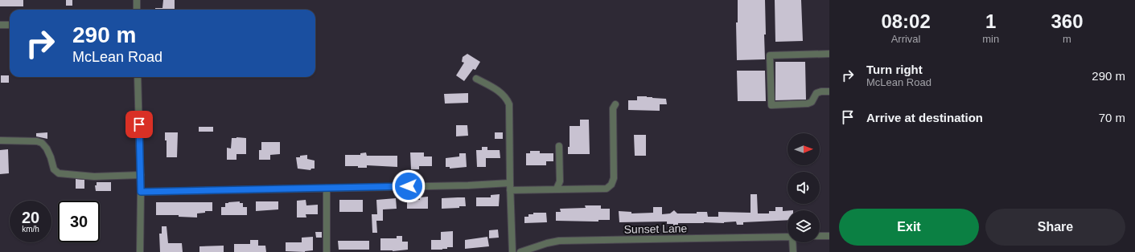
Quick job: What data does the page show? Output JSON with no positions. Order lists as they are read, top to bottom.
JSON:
{
  "streets": {
    "street": ["Sunset Lane"]
  },
  "north": "right",
  "page": {
    "eta": [
      "08:02",
      "Arrival",
      "1",
      "min",
      "360",
      "m"
    ],
    "turn": ["290 m", "McLean Road"],
    "list": [
      {
        "name": "Turn right",
        "note": "McLean Road",
        "value": "290 m"
      },
      {
        "name": "Arrive at destination",
        "value": "70 m"
      }
    ],
    "speed": "20 km/h",
    "limit": "30",
    "buttons": ["Exit", "Share"]
  }
}
